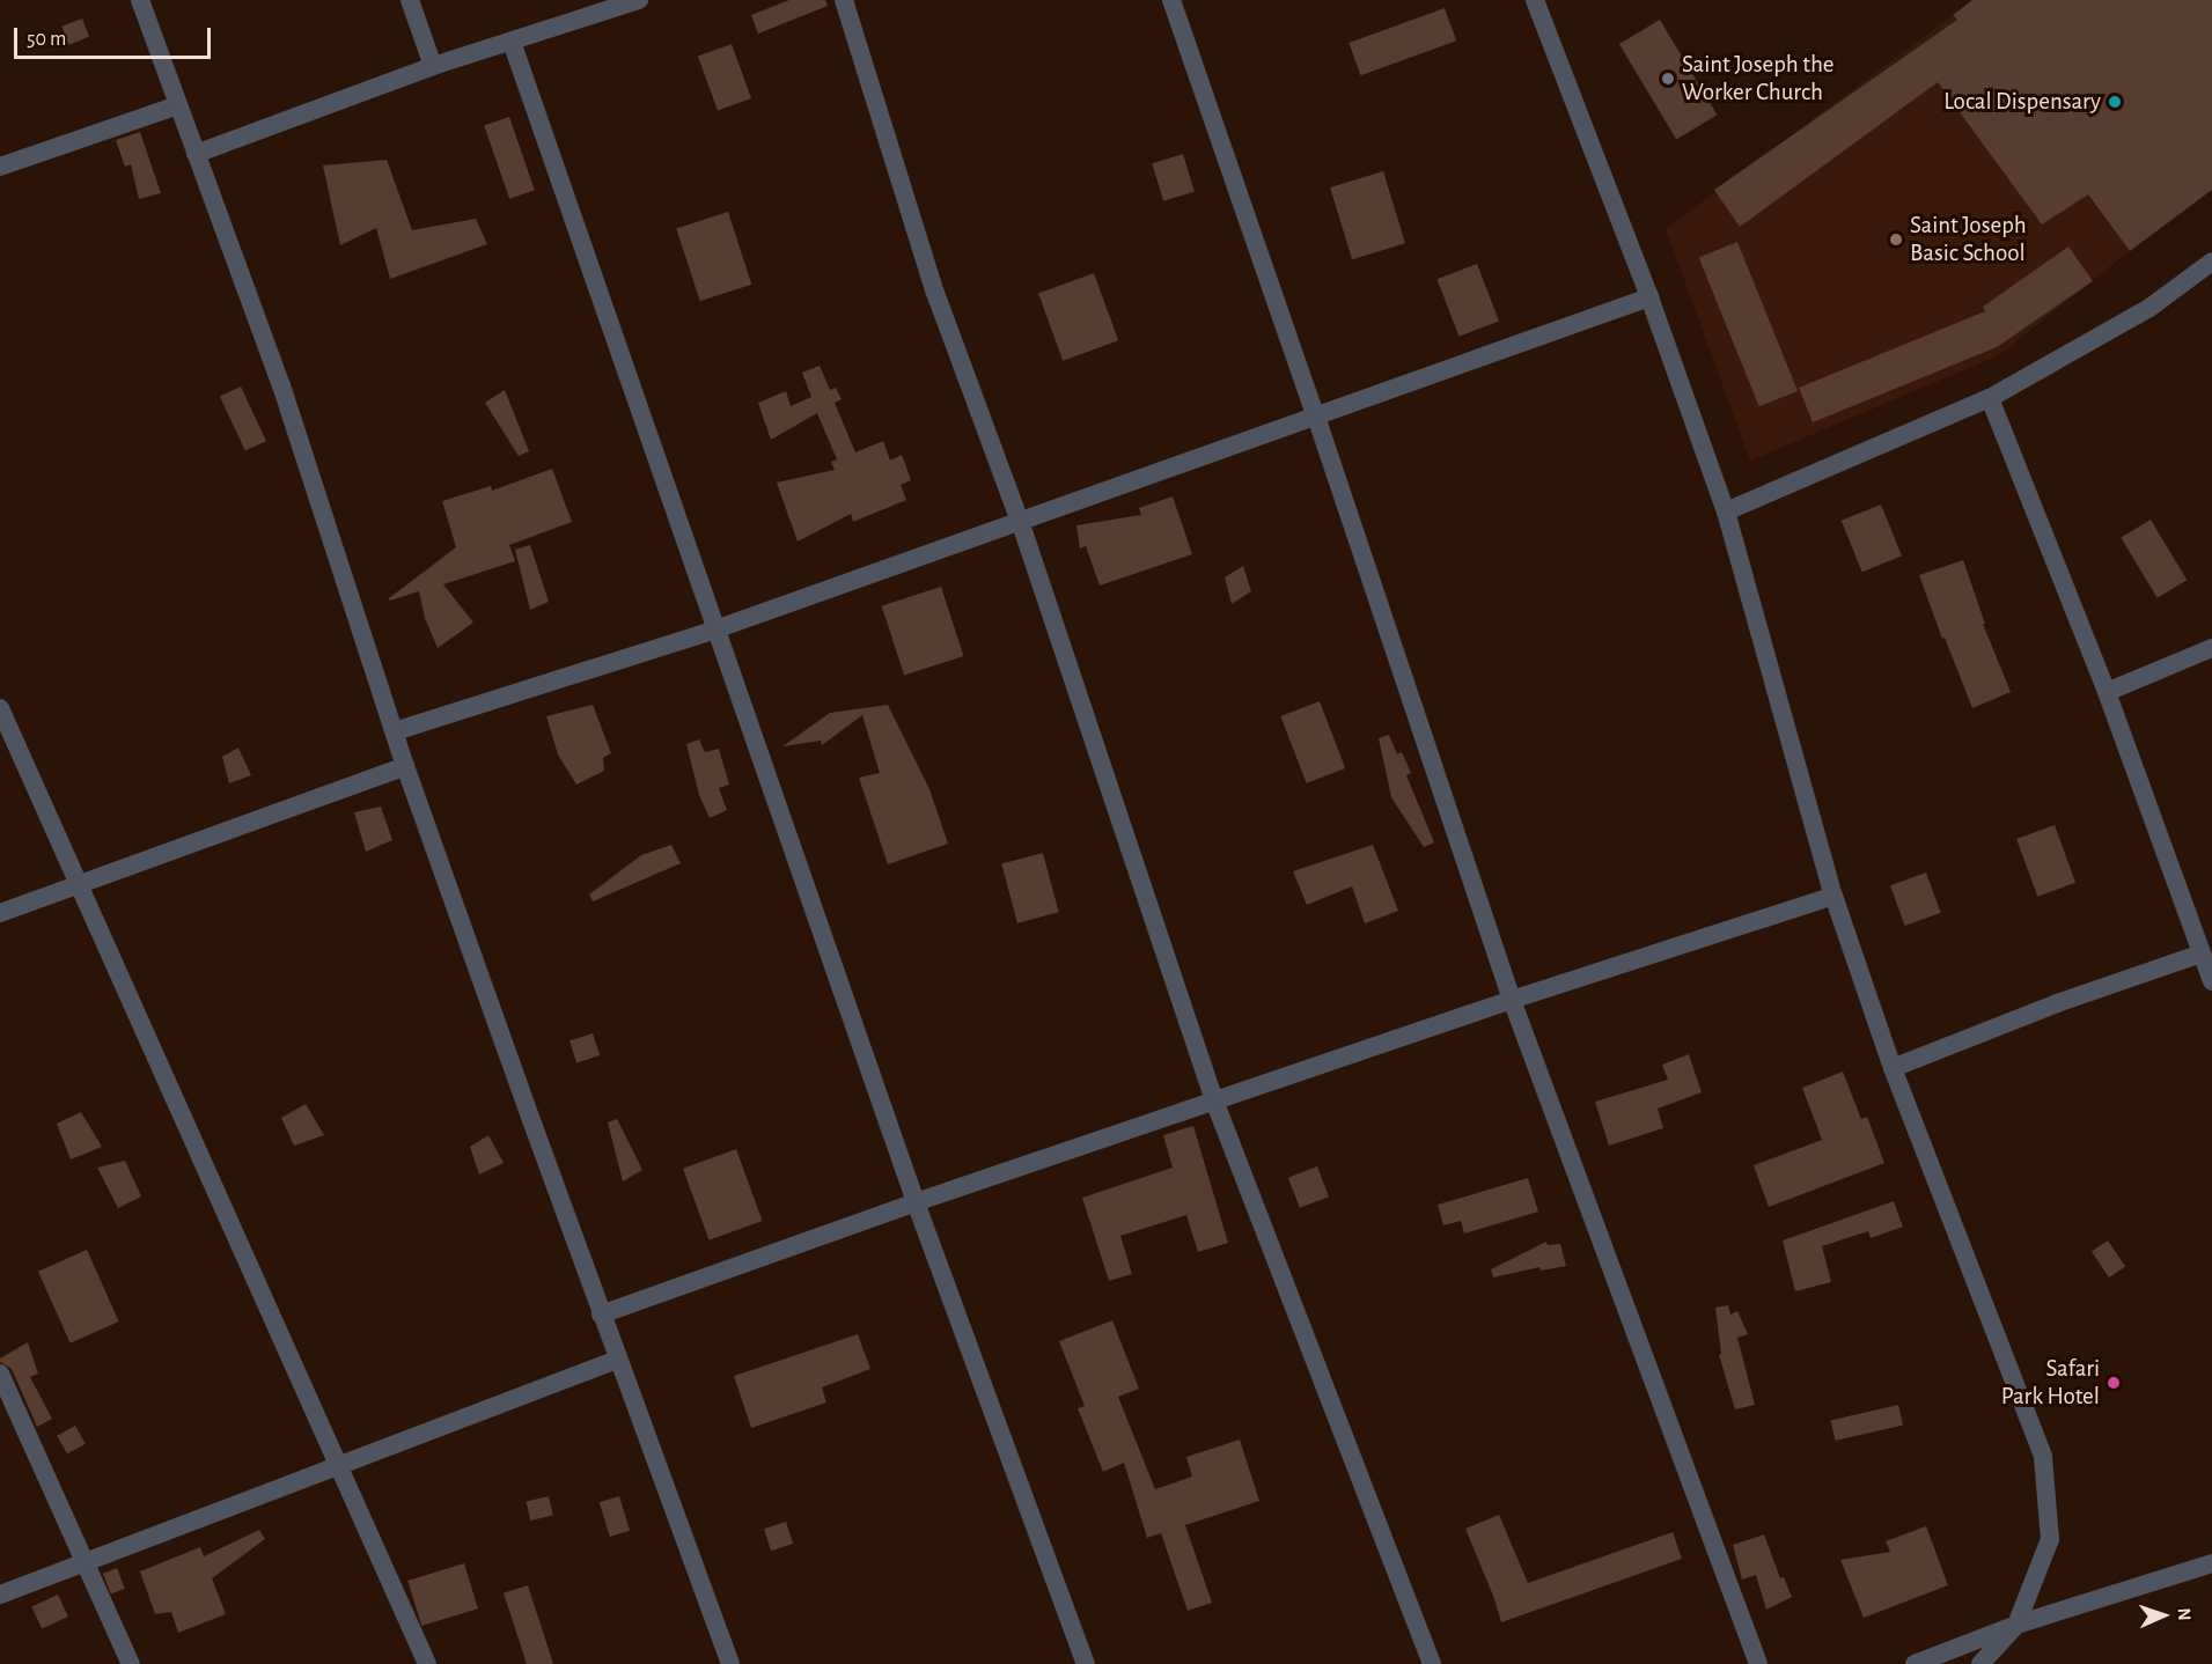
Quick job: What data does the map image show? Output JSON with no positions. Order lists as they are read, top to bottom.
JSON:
{
  "places": [
    "Saint Joseph the Worker Church",
    "Local Dispensary",
    "Saint Joseph Basic School",
    "Safari Park Hotel"
  ],
  "scale_bar": "50 m",
  "north": "right"
}
